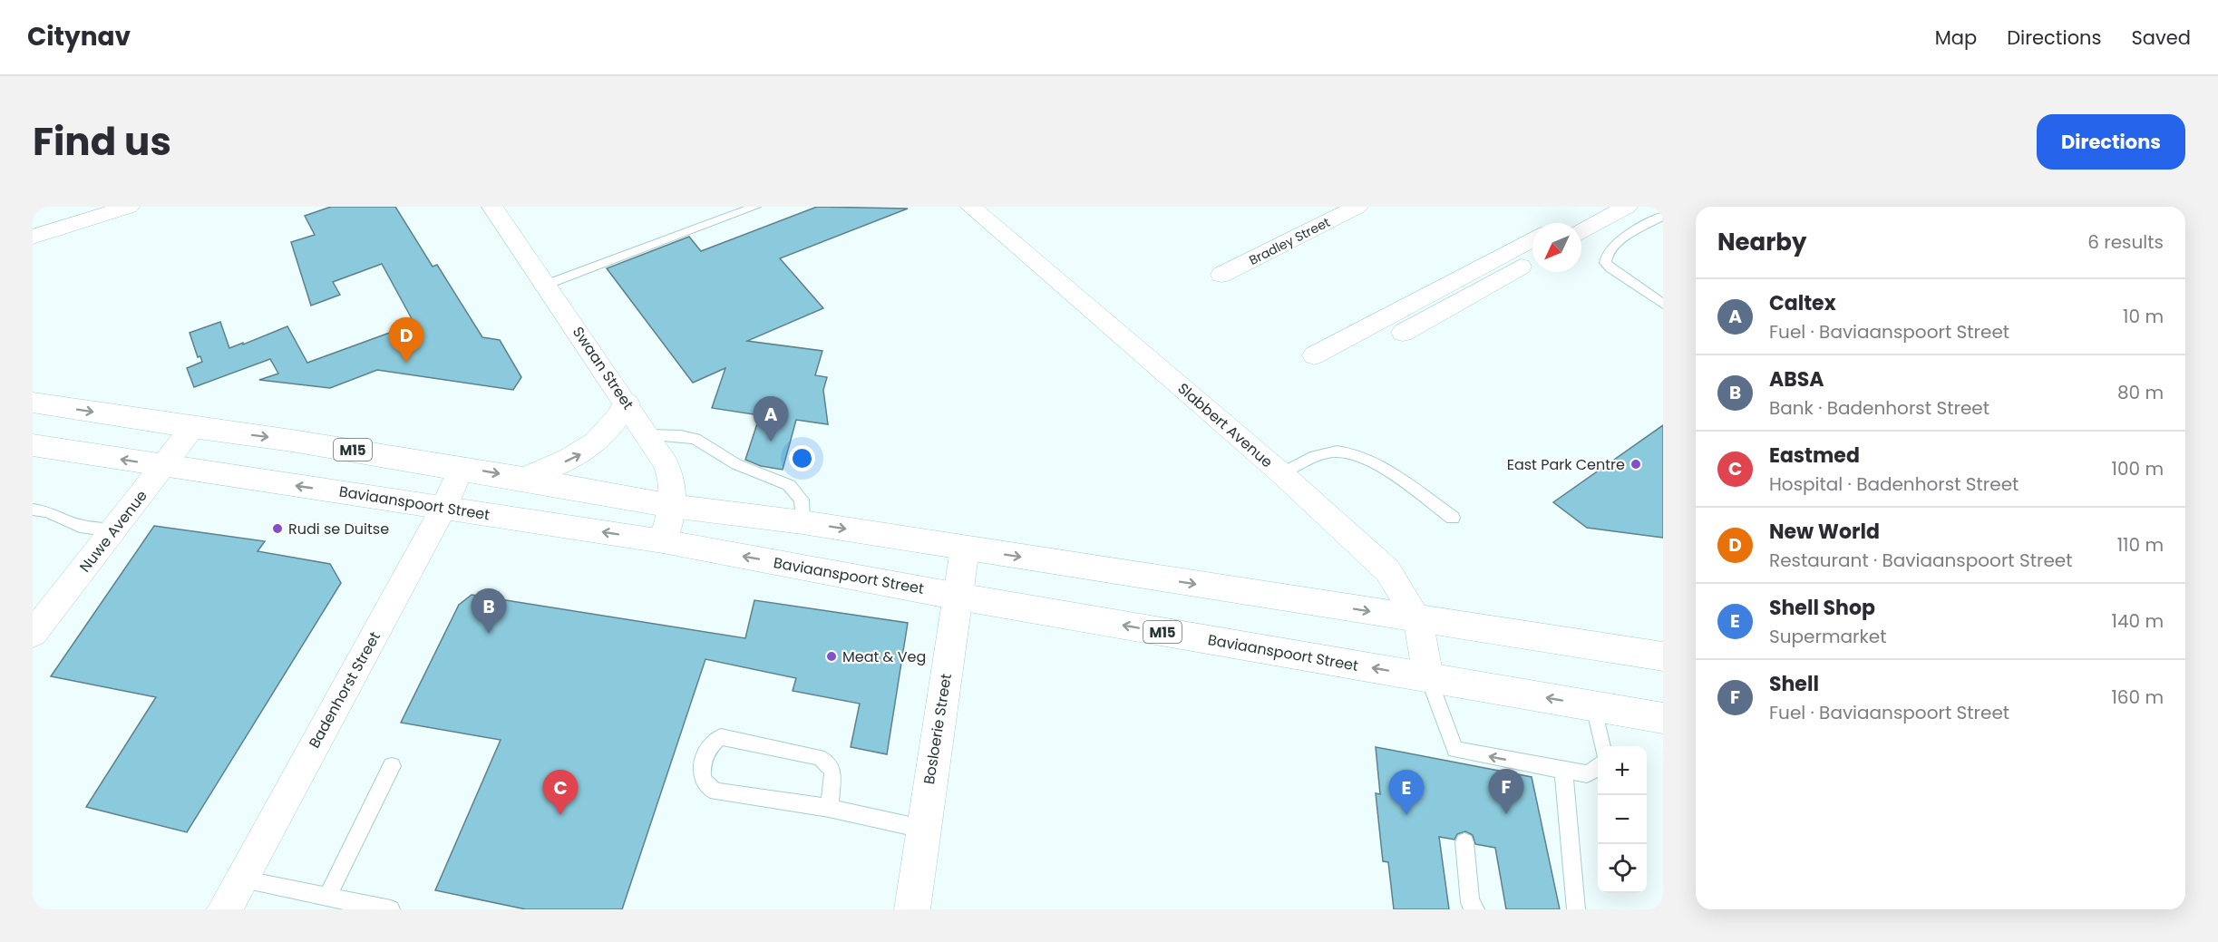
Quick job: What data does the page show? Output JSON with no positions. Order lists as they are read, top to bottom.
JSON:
{
  "streets": {
    "main road": ["M15", "Baviaanspoort Street"],
    "street": [
      "Bradley Street",
      "Swaan Street",
      "Slabbert Avenue",
      "Nuwe Avenue",
      "Badenhorst Street",
      "Bosloerie Street"
    ]
  },
  "crossings": [
    ["Swaan Street", "M15"],
    ["Swaan Street", "Baviaanspoort Street"],
    ["Slabbert Avenue", "M15"],
    ["Slabbert Avenue", "Baviaanspoort Street"],
    ["M15", "Nuwe Avenue"],
    ["M15", "Badenhorst Street"],
    ["M15", "Bosloerie Street"],
    ["Baviaanspoort Street", "Nuwe Avenue"],
    ["Baviaanspoort Street", "Badenhorst Street"],
    ["Baviaanspoort Street", "Bosloerie Street"]
  ],
  "places": ["East Park Centre", "Rudi se Duitse", "Meat & Veg"],
  "north": "bottom left",
  "page": {
    "header": "Citynav",
    "nav": ["Map", "Directions", "Saved"],
    "title": "Find us",
    "buttons": "Directions",
    "heading": ["Nearby", "6 results"],
    "list": [
      {
        "mark": "A",
        "name": "Caltex",
        "note": "Fuel · Baviaanspoort Street",
        "value": "10 m"
      },
      {
        "mark": "B",
        "name": "ABSA",
        "note": "Bank · Badenhorst Street",
        "value": "80 m"
      },
      {
        "mark": "C",
        "name": "Eastmed",
        "note": "Hospital · Badenhorst Street",
        "value": "100 m"
      },
      {
        "mark": "D",
        "name": "New World",
        "note": "Restaurant · Baviaanspoort Street",
        "value": "110 m"
      },
      {
        "mark": "E",
        "name": "Shell Shop",
        "note": "Supermarket",
        "value": "140 m"
      },
      {
        "mark": "F",
        "name": "Shell",
        "note": "Fuel · Baviaanspoort Street",
        "value": "160 m"
      }
    ],
    "pins": [
      "D",
      "A",
      "B",
      "F",
      "C",
      "E"
    ],
    "map_buttons": ["+", "−"]
  }
}
